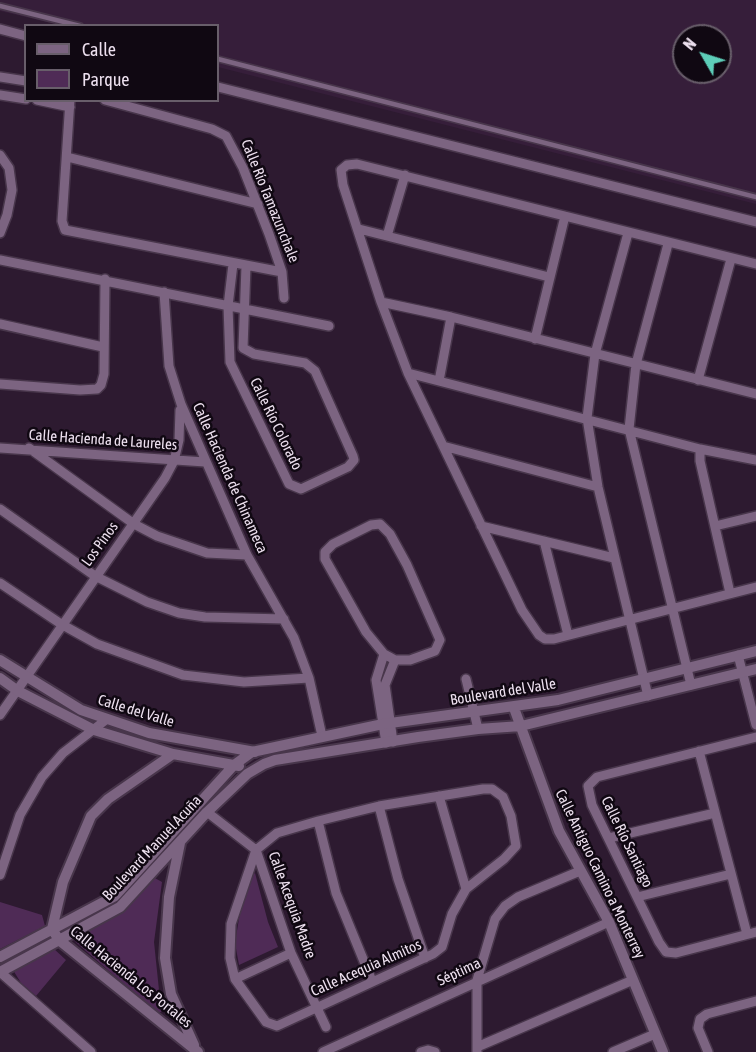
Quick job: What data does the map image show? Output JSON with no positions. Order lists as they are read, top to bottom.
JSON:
{
  "streets": {
    "street": [
      "Calle Río Tamazunchale",
      "Calle Río Colorado",
      "Calle Hacienda de Laureles",
      "Calle Hacienda de Chinameca",
      "Los Pinos",
      "Boulevard del Valle",
      "Calle del Valle",
      "Calle Río Santiago",
      "Boulevard Manuel Acuña",
      "Calle Antiguo Camino a Monterrey",
      "Calle Acequia Madre",
      "Calle Acequia Almitos",
      "Séptima",
      "Calle Hacienda Los Portales"
    ]
  },
  "crossings": [
    ["Calle Hacienda de Laureles", "Calle Hacienda de Chinameca"],
    ["Calle Hacienda de Laureles", "Los Pinos"],
    ["Calle Hacienda de Chinameca", "Los Pinos"],
    ["Calle Hacienda de Chinameca", "Boulevard del Valle"],
    ["Los Pinos", "Calle del Valle"],
    ["Boulevard del Valle", "Calle del Valle"],
    ["Boulevard del Valle", "Boulevard Manuel Acuña"],
    ["Boulevard del Valle", "Calle Antiguo Camino a Monterrey"],
    ["Calle del Valle", "Boulevard Manuel Acuña"],
    ["Calle del Valle", "Calle Hacienda Los Portales"],
    ["Boulevard Manuel Acuña", "Calle Acequia Madre"],
    ["Boulevard Manuel Acuña", "Calle Hacienda Los Portales"],
    ["Calle Antiguo Camino a Monterrey", "Séptima"],
    ["Calle Acequia Madre", "Calle Acequia Almitos"]
  ],
  "legend": ["Calle", "Parque"],
  "north": "top left"
}
